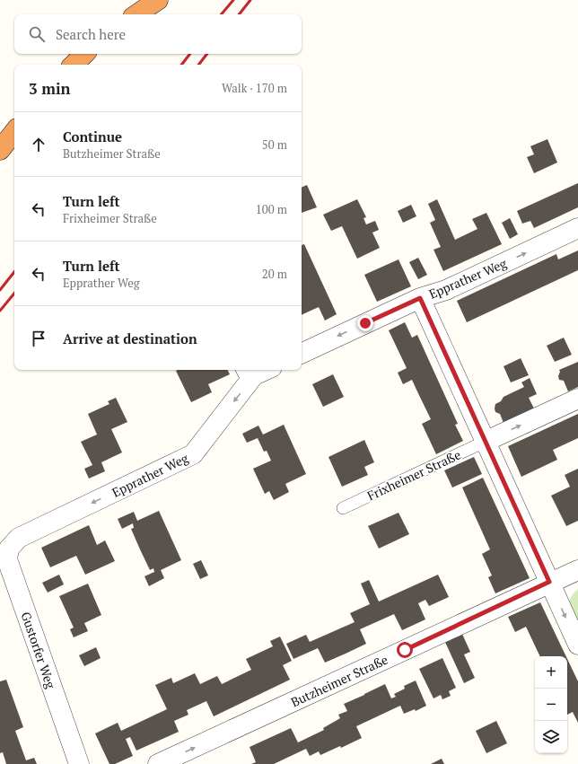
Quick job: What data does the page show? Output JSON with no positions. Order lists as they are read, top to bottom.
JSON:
{
  "streets": {
    "street": ["Epprather Weg", "Gustorfer Weg", "Butzheimer Straße"],
    "lane": ["Frixheimer Straße"]
  },
  "crossings": [
    ["Epprather Weg", "Gustorfer Weg"]
  ],
  "one_way": ["Butzheimer Straße"],
  "page": {
    "search": "Search here",
    "heading": ["3 min", "Walk · 170 m"],
    "list": [
      ["Continue", "Butzheimer Straße", "50 m"],
      ["Turn left", "Frixheimer Straße", "100 m"],
      ["Turn left", "Epprather Weg", "20 m"],
      "Arrive at destination"
    ],
    "map_buttons": ["+", "−"]
  }
}
